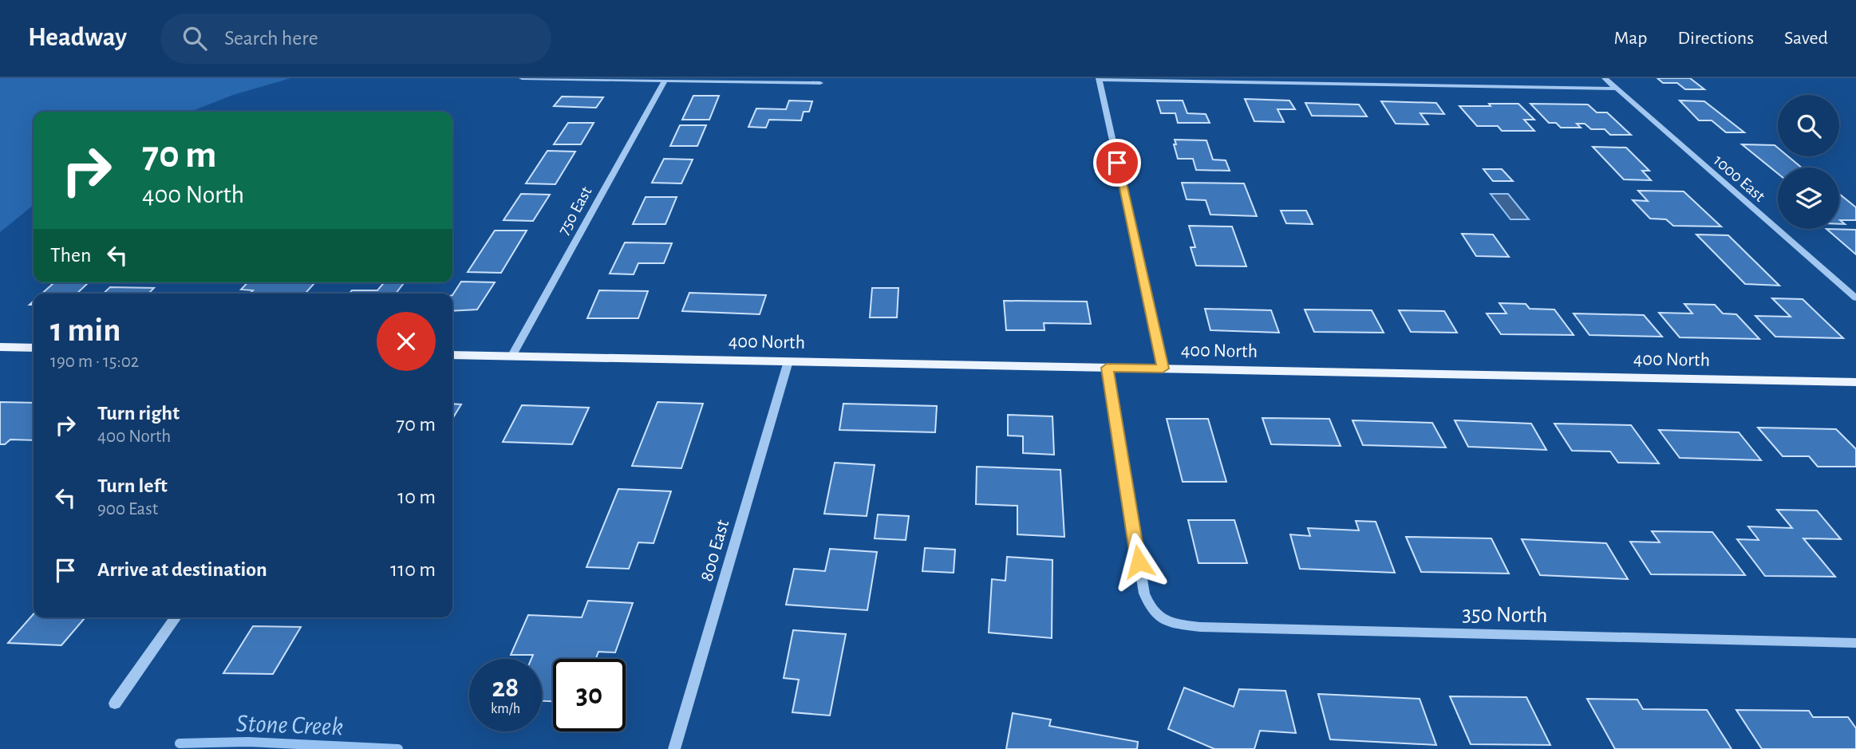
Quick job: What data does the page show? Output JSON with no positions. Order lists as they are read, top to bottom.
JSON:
{
  "streets": {
    "main road": ["400 North"],
    "street": [
      "1000 East",
      "750 East",
      "800 East",
      "350 North"
    ]
  },
  "crossings": [
    ["750 East", "400 North"],
    ["400 North", "800 East"],
    ["400 North", "350 North"]
  ],
  "water": ["Stone Creek"],
  "page": {
    "header": "Headway",
    "search": "Search here",
    "nav": ["Map", "Directions", "Saved"],
    "turn": ["70 m", "400 North"],
    "then": "Then",
    "heading": ["1 min", "190 m · 15:02"],
    "list": [
      {
        "name": "Turn right",
        "note": "400 North",
        "value": "70 m"
      },
      {
        "name": "Turn left",
        "note": "900 East",
        "value": "10 m"
      },
      {
        "name": "Arrive at destination",
        "value": "110 m"
      }
    ],
    "speed": "28 km/h",
    "limit": "30"
  }
}
